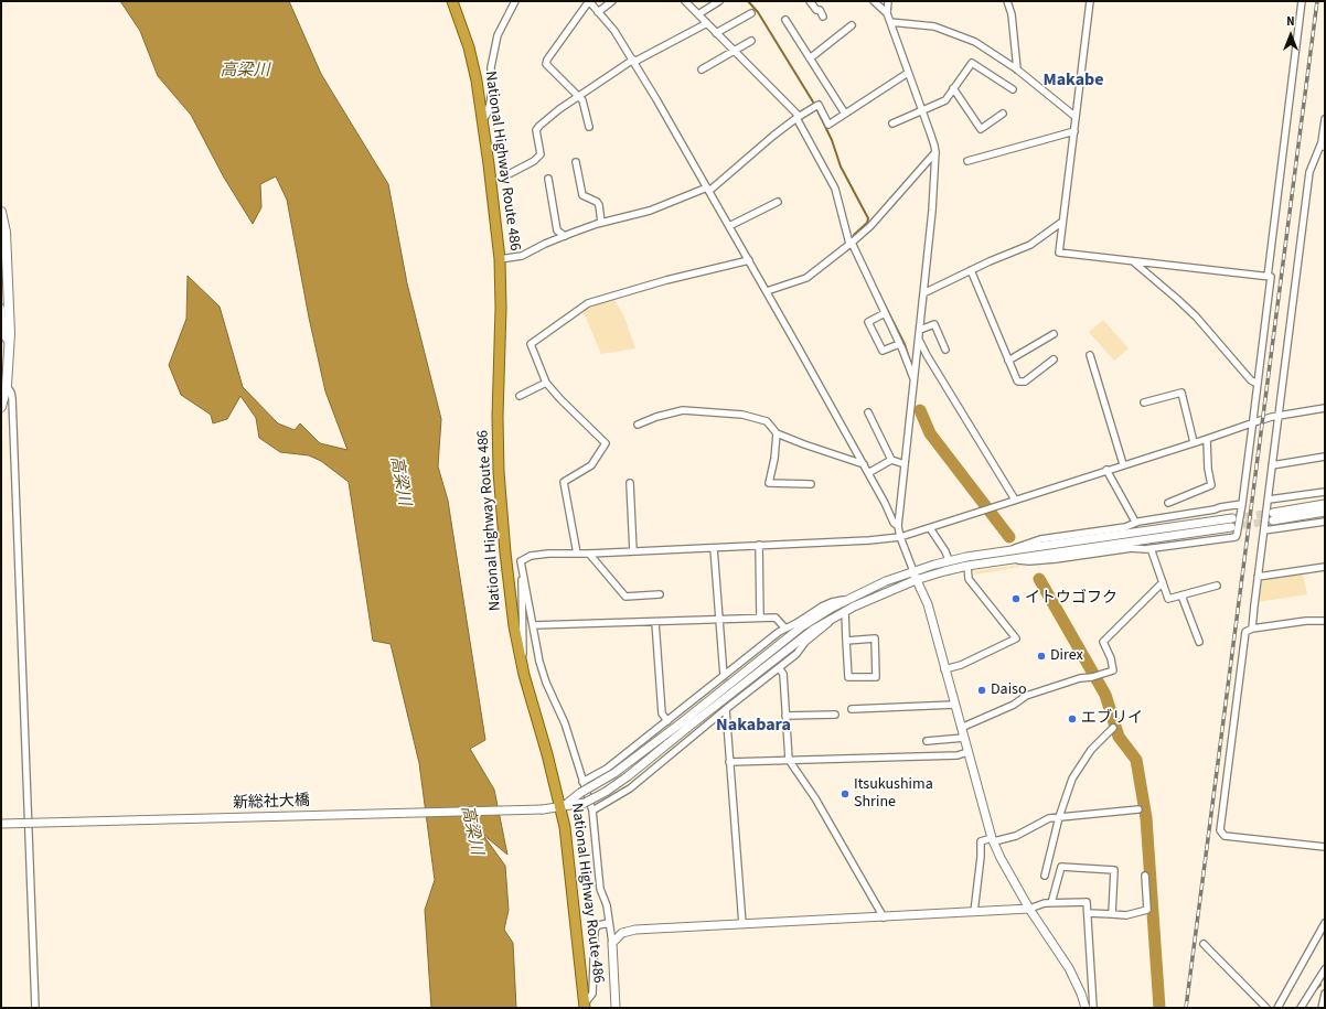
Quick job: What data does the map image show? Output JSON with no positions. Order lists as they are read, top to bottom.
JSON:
{
  "streets": {
    "highway": ["National Highway Route 486"],
    "street": ["新総社大橋"]
  },
  "crossings": [
    ["National Highway Route 486", "新総社大橋"]
  ],
  "districts": ["Makabe", "Nakabara"],
  "water": ["高梁川"],
  "places": [
    "イトウゴフク",
    "Direx",
    "Daiso",
    "エブリイ",
    "Itsukushima Shrine"
  ],
  "north": "top"
}
